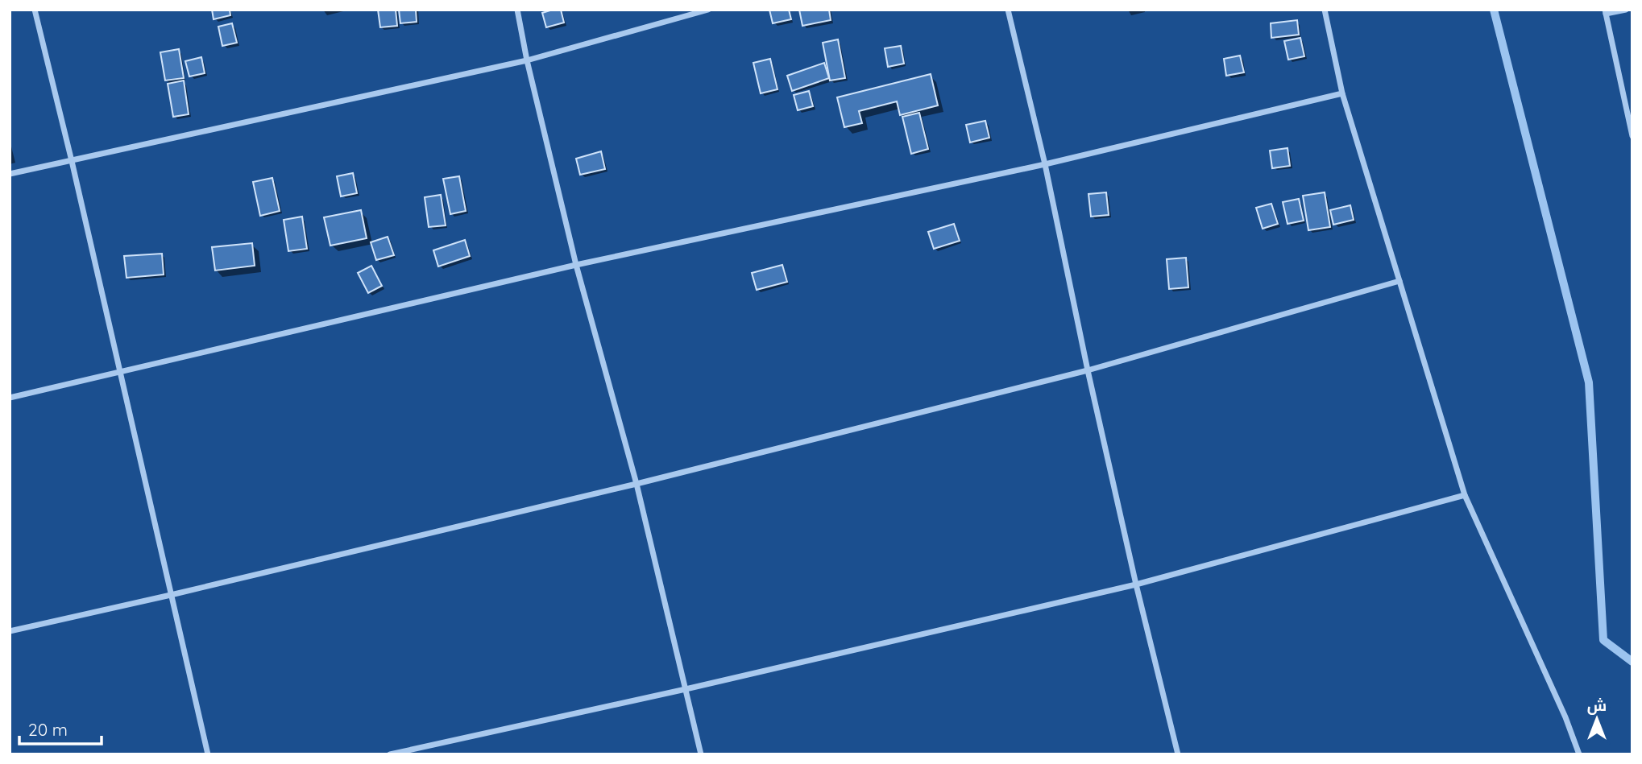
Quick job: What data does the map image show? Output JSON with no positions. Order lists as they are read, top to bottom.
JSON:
{
  "scale_bar": "20 m",
  "north": "top"
}
